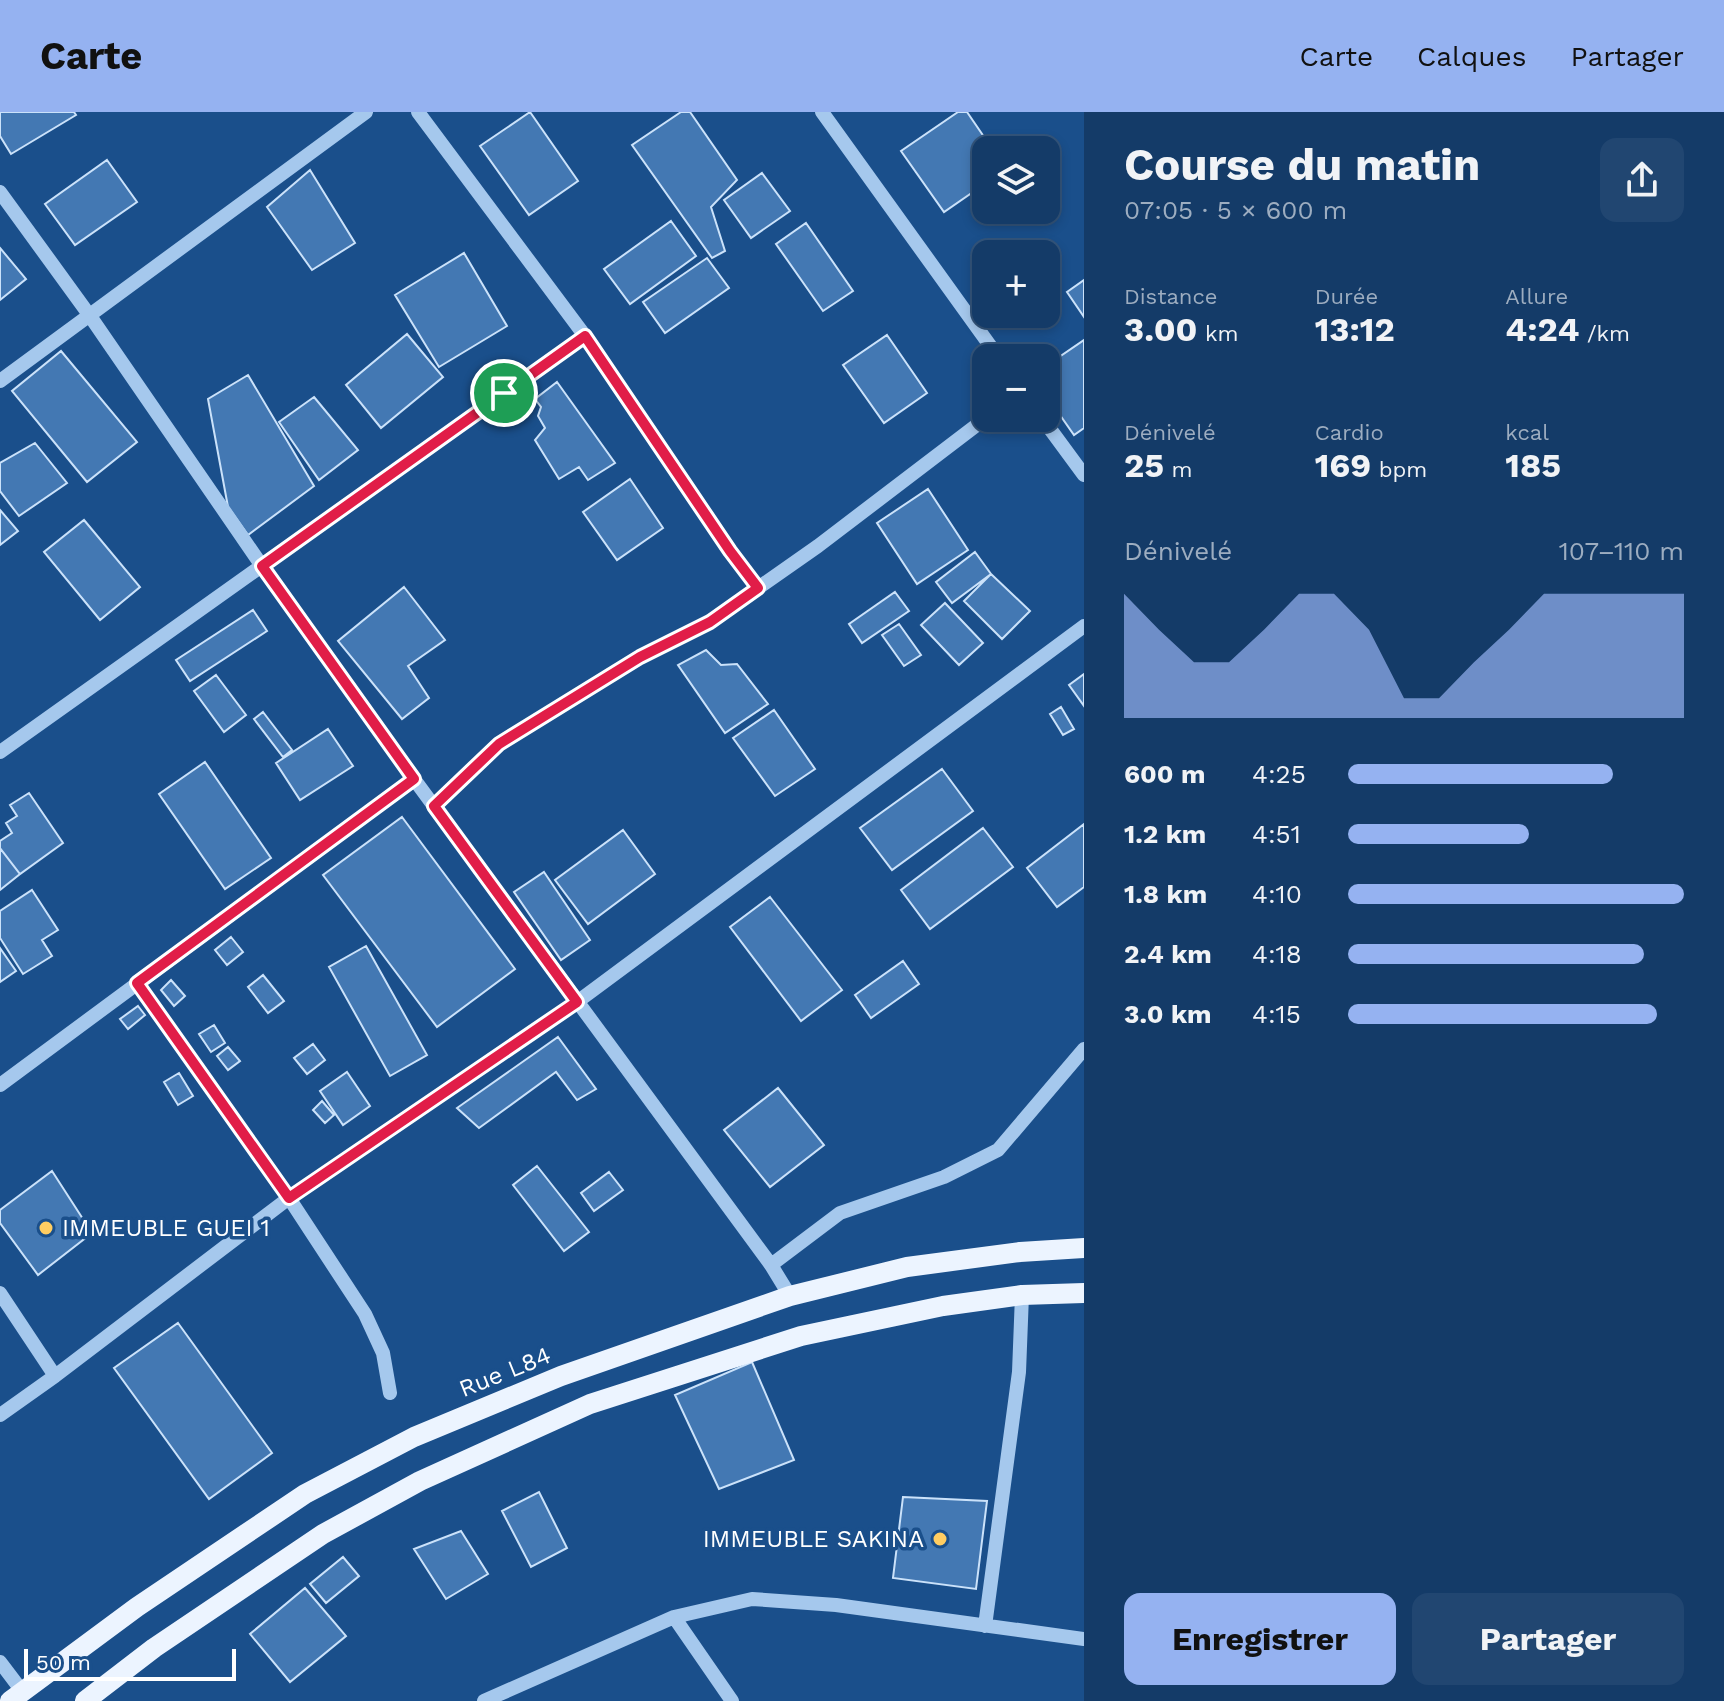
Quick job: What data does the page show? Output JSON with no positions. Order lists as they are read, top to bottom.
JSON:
{
  "streets": {
    "main road": ["Rue L84"]
  },
  "places": ["IMMEUBLE GUEI 1", "IMMEUBLE SAKINA"],
  "scale_bar": "50 m",
  "page": {
    "header": "Carte",
    "nav": ["Carte", "Calques", "Partager"],
    "heading": ["Course du matin", "07:05 · 5 × 600 m"],
    "map_buttons": ["+", "−"],
    "stats": [
      ["Distance", "3.00 km"],
      ["Durée", "13:12"],
      ["Allure", "4:24 /km"],
      ["Dénivelé", "25 m"],
      ["Cardio", "169 bpm"],
      ["kcal", "185"]
    ],
    "chart": ["Dénivelé", "107–110 m"],
    "list": [
      {
        "name": "600 m",
        "note": "4:25"
      },
      {
        "name": "1.2 km",
        "note": "4:51"
      },
      {
        "name": "1.8 km",
        "note": "4:10"
      },
      {
        "name": "2.4 km",
        "note": "4:18"
      },
      {
        "name": "3.0 km",
        "note": "4:15"
      }
    ],
    "buttons": ["Enregistrer", "Partager"],
    "scale": "50 m"
  }
}
